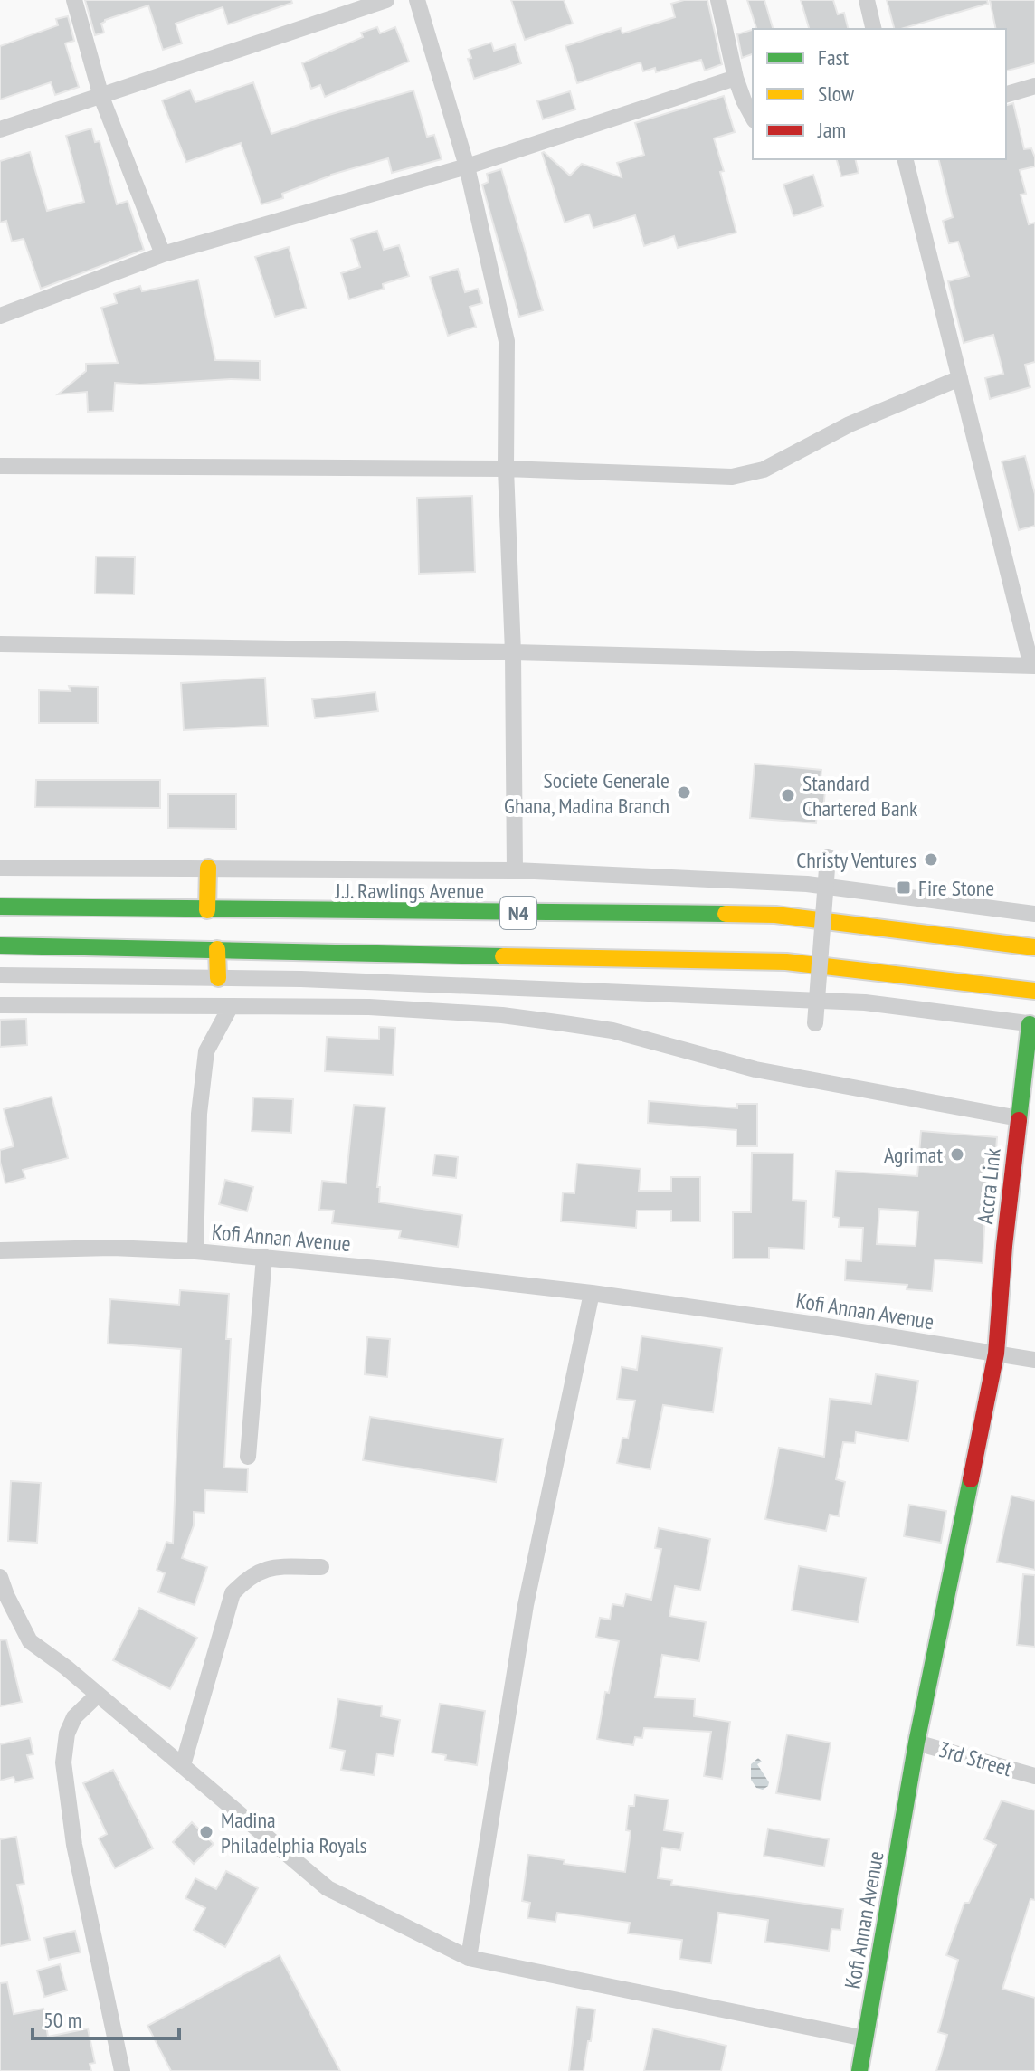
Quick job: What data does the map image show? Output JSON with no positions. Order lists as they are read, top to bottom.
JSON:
{
  "streets": {
    "main road": [
      "J.J. Rawlings Avenue",
      "N4",
      "Accra Link",
      "Kofi Annan Avenue"
    ],
    "street": ["3rd Street"]
  },
  "crossings": [
    ["Accra Link", "Kofi Annan Avenue"],
    ["Kofi Annan Avenue", "3rd Street"]
  ],
  "places": {
    "other": [
      "Societe Generale Ghana, Madina Branch",
      "Standard Chartered Bank",
      "Christy Ventures",
      "Agrimat",
      "Madina Philadelphia Royals"
    ],
    "transit": ["Fire Stone"]
  },
  "legend": ["Fast", "Slow", "Jam"],
  "scale_bar": "50 m"
}
